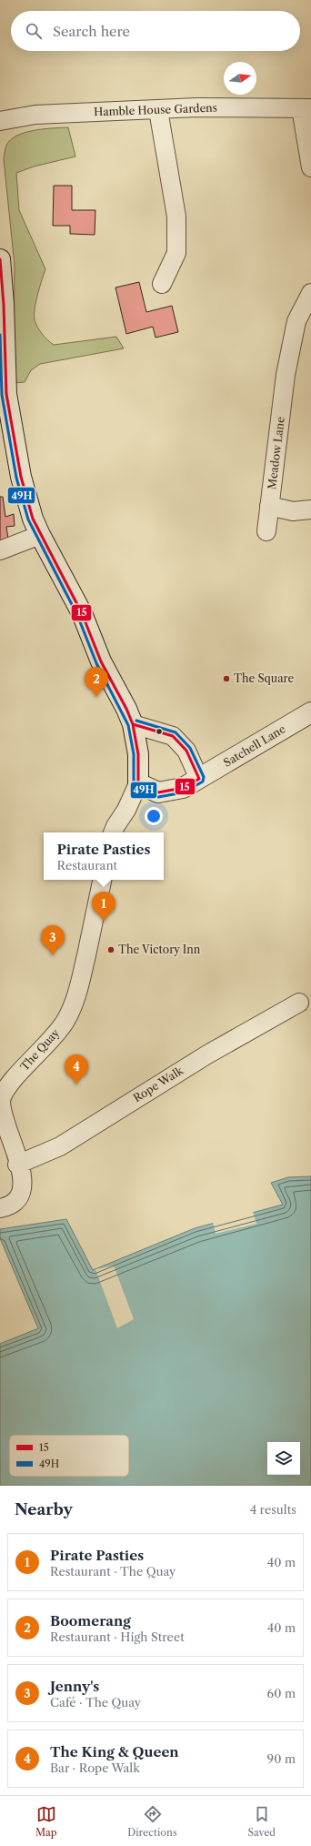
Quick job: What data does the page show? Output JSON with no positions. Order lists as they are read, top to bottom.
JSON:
{
  "streets": {
    "main road": ["Satchell Lane"],
    "street": [
      "Hamble House Gardens",
      "Meadow Lane",
      "The Quay",
      "Rope Walk"
    ]
  },
  "crossings": [
    ["The Quay", "Rope Walk"]
  ],
  "places": ["The Square", "The Victory Inn"],
  "lines": ["transit line 15", "transit line 49H"],
  "legend": ["15", "49H"],
  "north": "right",
  "page": {
    "search": "Search here",
    "pins": [
      "2",
      "1",
      "3",
      "4"
    ],
    "popup": ["Pirate Pasties", "Restaurant"],
    "heading": ["Nearby", "4 results"],
    "list": [
      {
        "mark": "1",
        "name": "Pirate Pasties",
        "note": "Restaurant · The Quay",
        "value": "40 m"
      },
      {
        "mark": "2",
        "name": "Boomerang",
        "note": "Restaurant · High Street",
        "value": "40 m"
      },
      {
        "mark": "3",
        "name": "Jenny's",
        "note": "Café · The Quay",
        "value": "60 m"
      },
      {
        "mark": "4",
        "name": "The King & Queen",
        "note": "Bar · Rope Walk",
        "value": "90 m"
      }
    ],
    "nav": ["Map", "Directions", "Saved"]
  }
}
